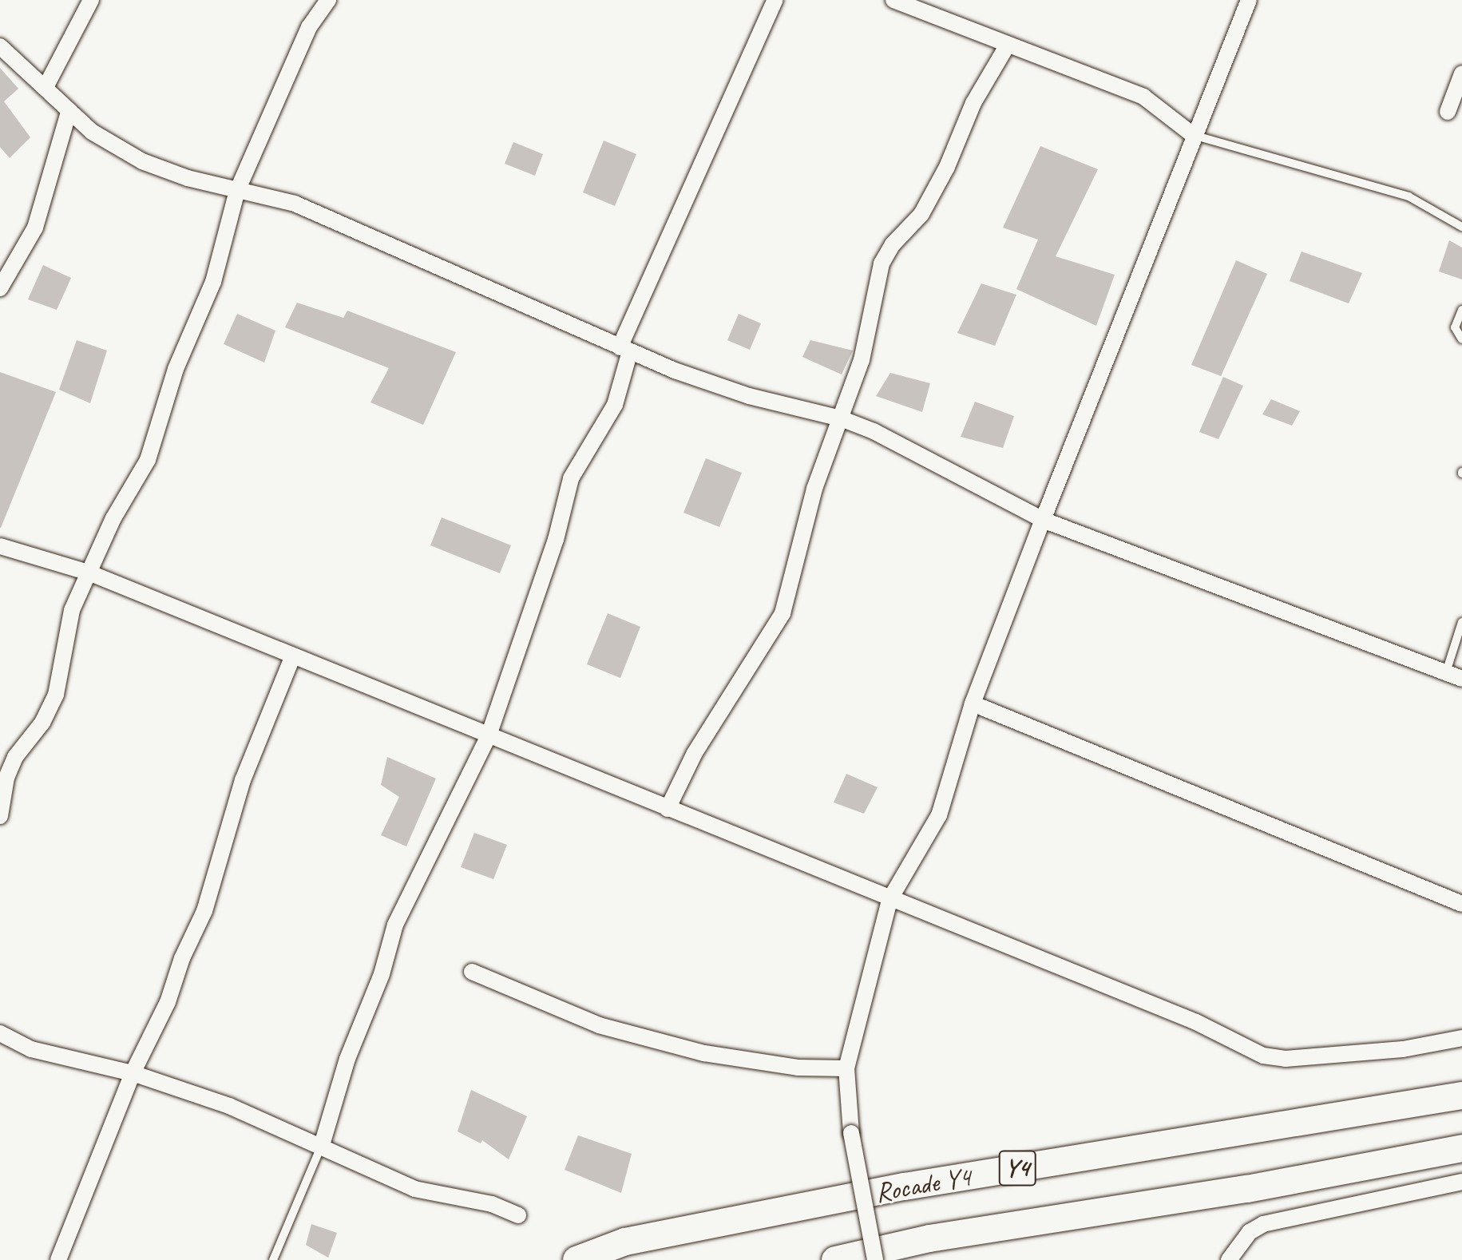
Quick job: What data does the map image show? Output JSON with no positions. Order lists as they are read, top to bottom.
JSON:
{
  "streets": {
    "highway": ["Y4", "Rocade Y4"]
  }
}
